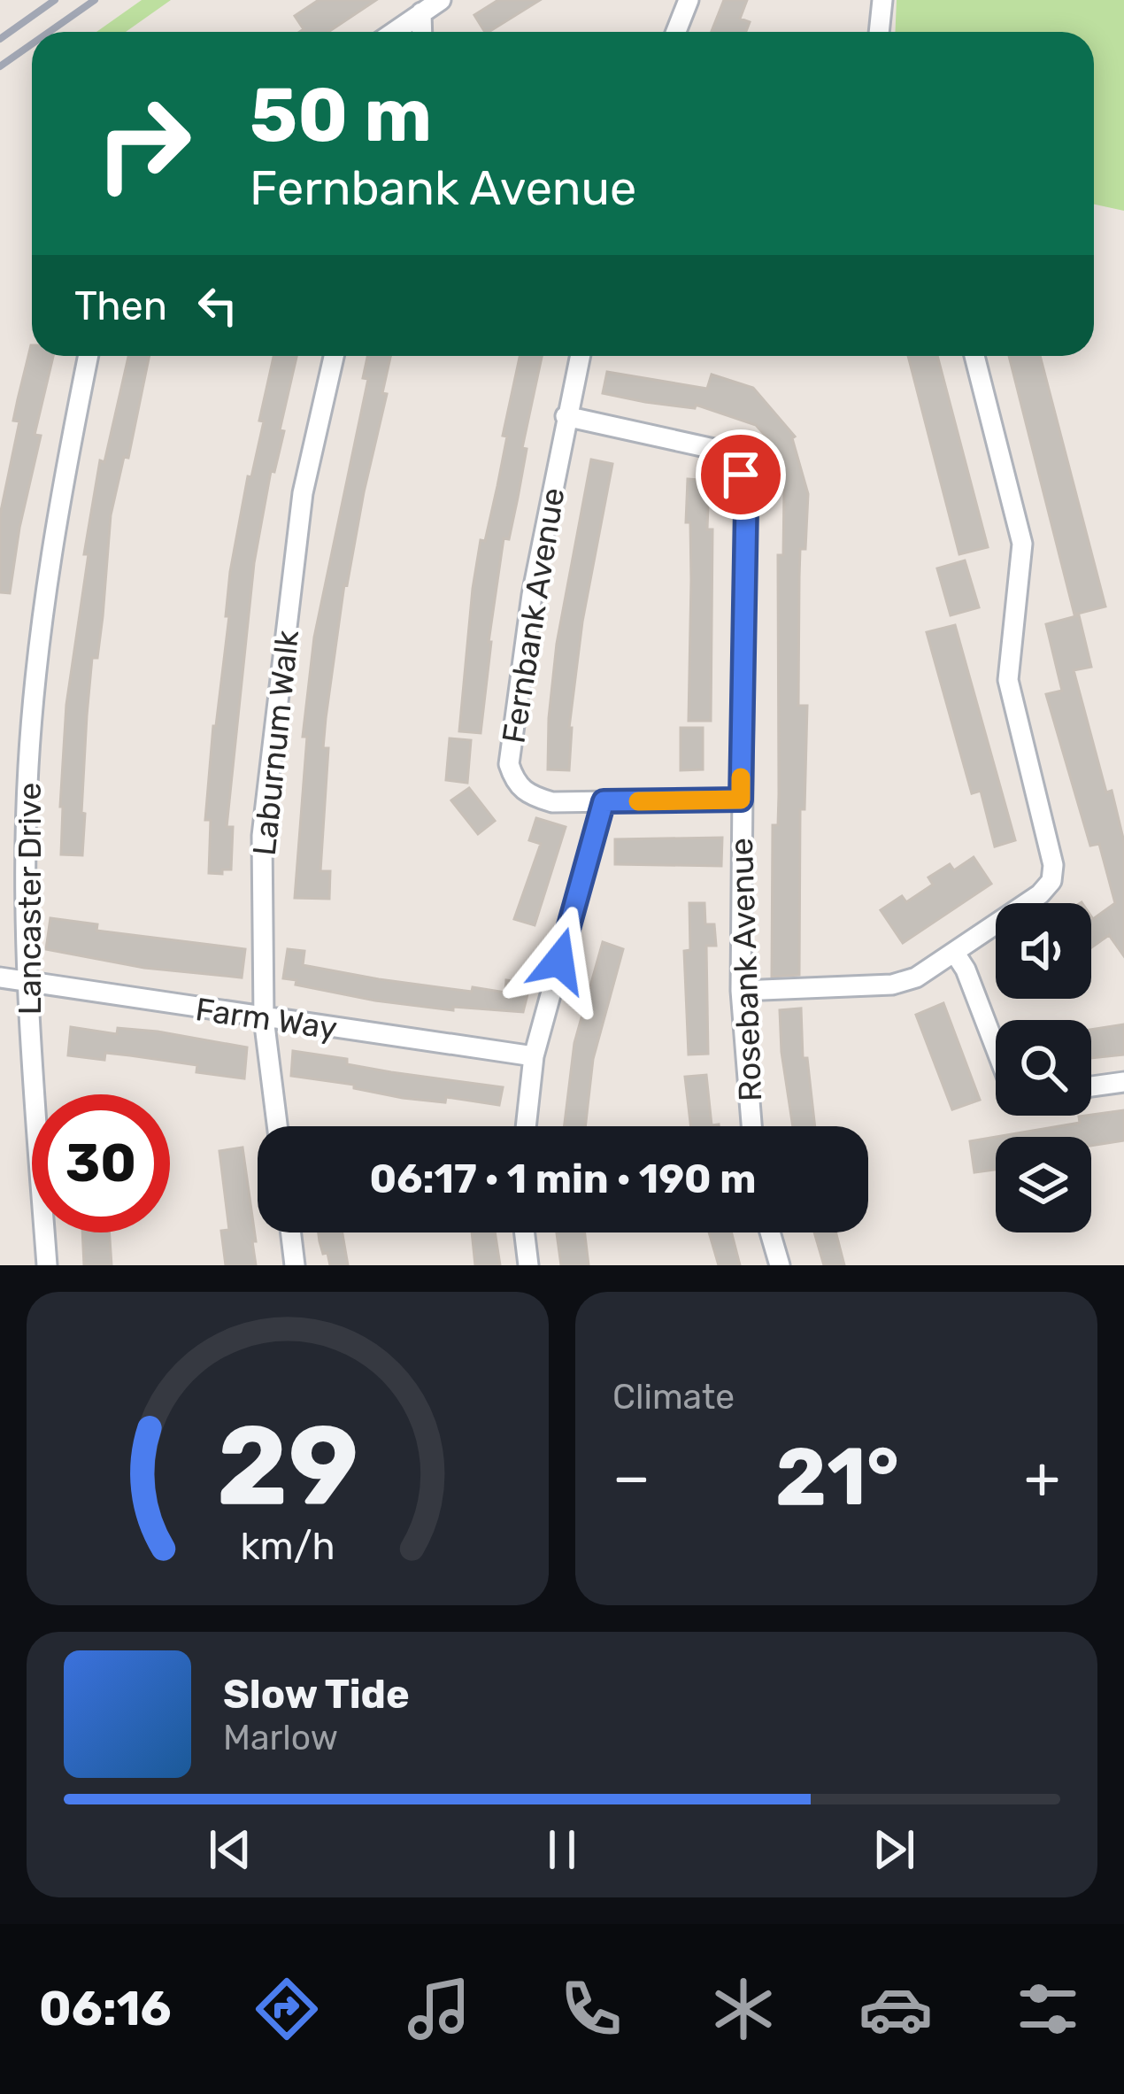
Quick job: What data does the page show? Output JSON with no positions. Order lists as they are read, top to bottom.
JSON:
{
  "streets": {
    "street": [
      "Fernbank Avenue",
      "Laburnum Walk",
      "Lancaster Drive",
      "Rosebank Avenue",
      "Farm Way"
    ]
  },
  "crossings": [
    ["Fernbank Avenue", "Rosebank Avenue"],
    ["Laburnum Walk", "Farm Way"],
    ["Lancaster Drive", "Farm Way"]
  ],
  "page": {
    "turn": ["50 m", "Fernbank Avenue"],
    "then": "Then",
    "limit": "30",
    "trip": "06:17 · 1 min · 190 m",
    "tile": "Climate",
    "heat": ["−", "21°", "+"],
    "song": ["Slow Tide", "Marlow"],
    "tabs": "06:16",
    "gauge": ["29", "km/h"]
  }
}
